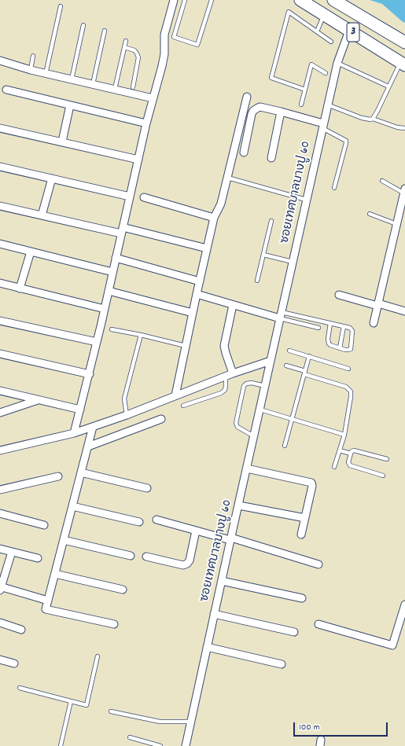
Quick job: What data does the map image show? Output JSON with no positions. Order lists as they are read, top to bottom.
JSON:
{
  "streets": {
    "highway": ["3"],
    "street": ["ซอยเทศบาลบางปู 60"]
  },
  "crossings": [
    ["3", "ซอยเทศบาลบางปู 60"]
  ],
  "scale_bar": "100 m"
}
